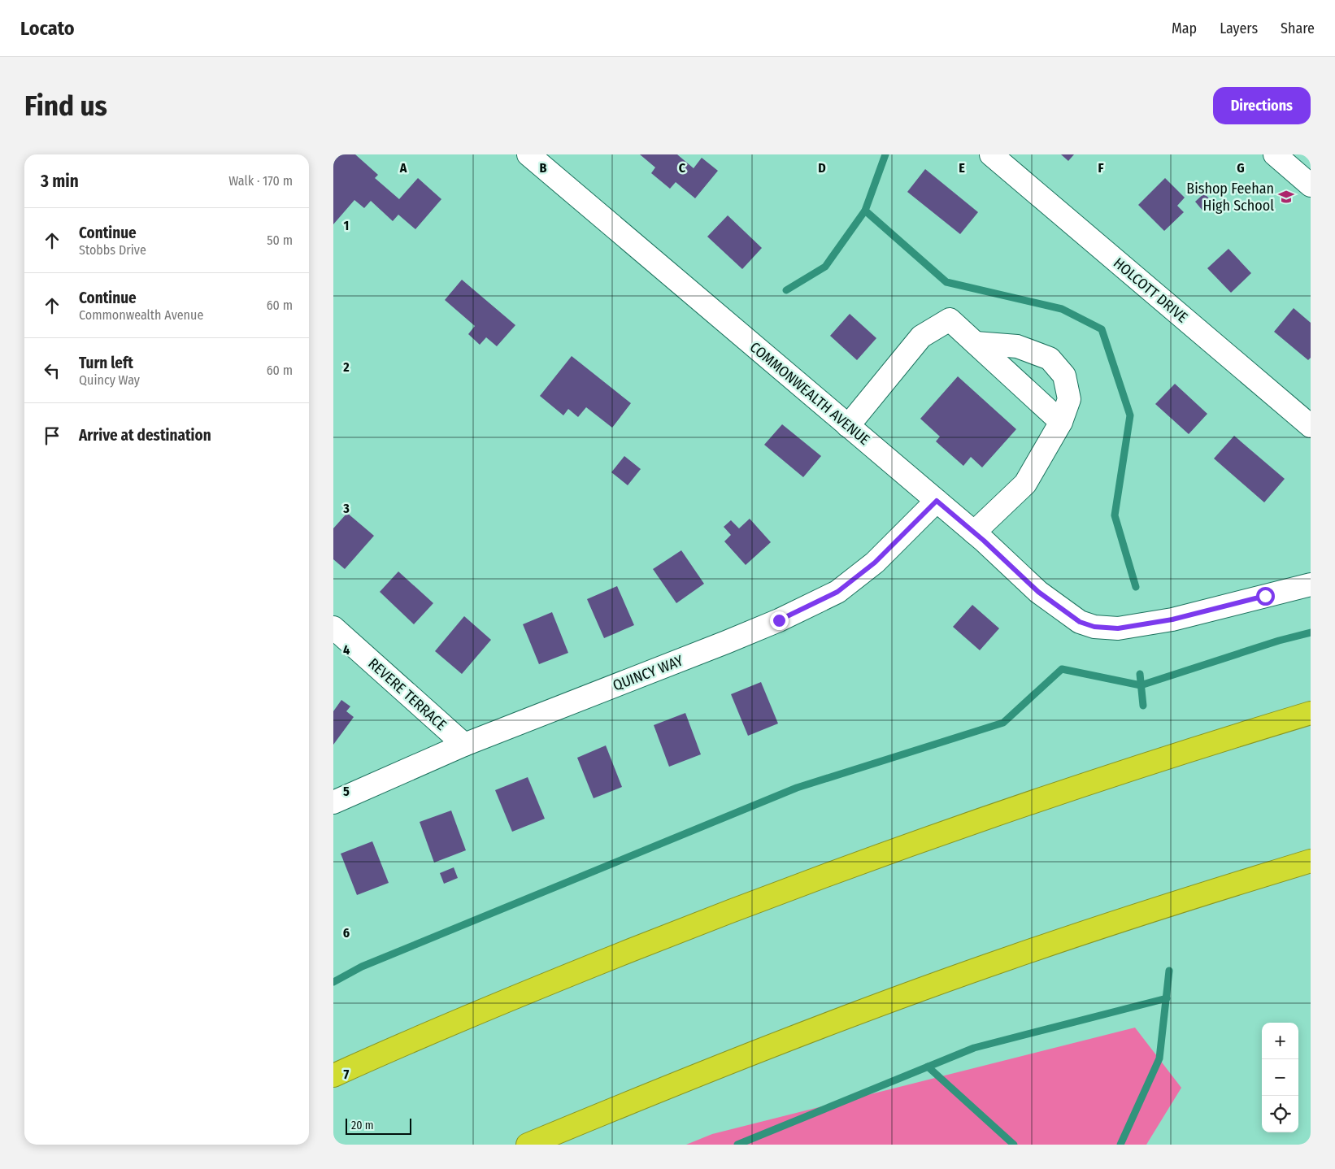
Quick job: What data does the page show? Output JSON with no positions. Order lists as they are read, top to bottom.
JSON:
{
  "streets": {
    "street": [
      "HOLCOTT DRIVE",
      "COMMONWEALTH AVENUE",
      "QUINCY WAY",
      "REVERE TERRACE"
    ]
  },
  "crossings": [
    ["COMMONWEALTH AVENUE", "QUINCY WAY"],
    ["QUINCY WAY", "REVERE TERRACE"]
  ],
  "places": {
    "school or university": ["Bishop Feehan High School"]
  },
  "scale_bar": "20 m",
  "page": {
    "header": "Locato",
    "nav": ["Map", "Layers", "Share"],
    "buttons": "Directions",
    "title": "Find us",
    "heading": ["3 min", "Walk · 170 m"],
    "list": [
      ["Continue", "Stobbs Drive", "50 m"],
      ["Continue", "Commonwealth Avenue", "60 m"],
      ["Turn left", "Quincy Way", "60 m"],
      "Arrive at destination"
    ],
    "map_buttons": ["+", "−"],
    "scale": "20 m"
  },
  "grid": {
    "columns": [
      "A",
      "B",
      "C",
      "D",
      "E",
      "F",
      "G"
    ],
    "rows": [
      "1",
      "2",
      "3",
      "4",
      "5",
      "6",
      "7"
    ]
  }
}
